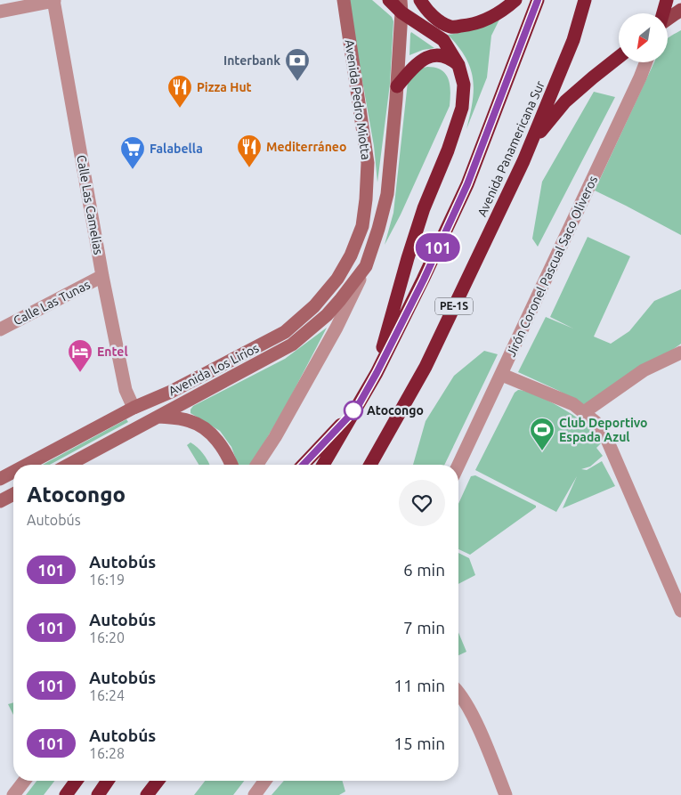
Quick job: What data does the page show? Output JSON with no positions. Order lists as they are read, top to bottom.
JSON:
{
  "streets": {
    "highway": ["Avenida Panamericana Sur", "PE-1S"],
    "main road": ["Avenida Pedro Miotta", "Avenida Los Lirios"],
    "street": ["Calle Las Camelias", "Jirón Coronel Pascual Saco Oliveros", "Calle Las Tunas"]
  },
  "crossings": [
    ["Avenida Pedro Miotta", "Avenida Los Lirios"],
    ["Calle Las Camelias", "Calle Las Tunas"],
    ["Calle Las Camelias", "Avenida Los Lirios"]
  ],
  "places": {
    "bank": ["Interbank"],
    "restaurant": ["Pizza Hut", "Mediterráneo"],
    "supermarket": ["Falabella"],
    "hotel": ["Entel"],
    "other": ["Atocongo"],
    "sports": ["Club Deportivo Espada Azul"]
  },
  "lines": ["bus line 101"],
  "north": "bottom left",
  "page": {
    "on_map": "101",
    "heading": ["Atocongo", "Autobús"],
    "list": [
      {
        "mark": "101",
        "name": "Autobús",
        "note": "16:19",
        "value": "6 min"
      },
      {
        "mark": "101",
        "name": "Autobús",
        "note": "16:20",
        "value": "7 min"
      },
      {
        "mark": "101",
        "name": "Autobús",
        "note": "16:24",
        "value": "11 min"
      },
      {
        "mark": "101",
        "name": "Autobús",
        "note": "16:28",
        "value": "15 min"
      }
    ]
  }
}
